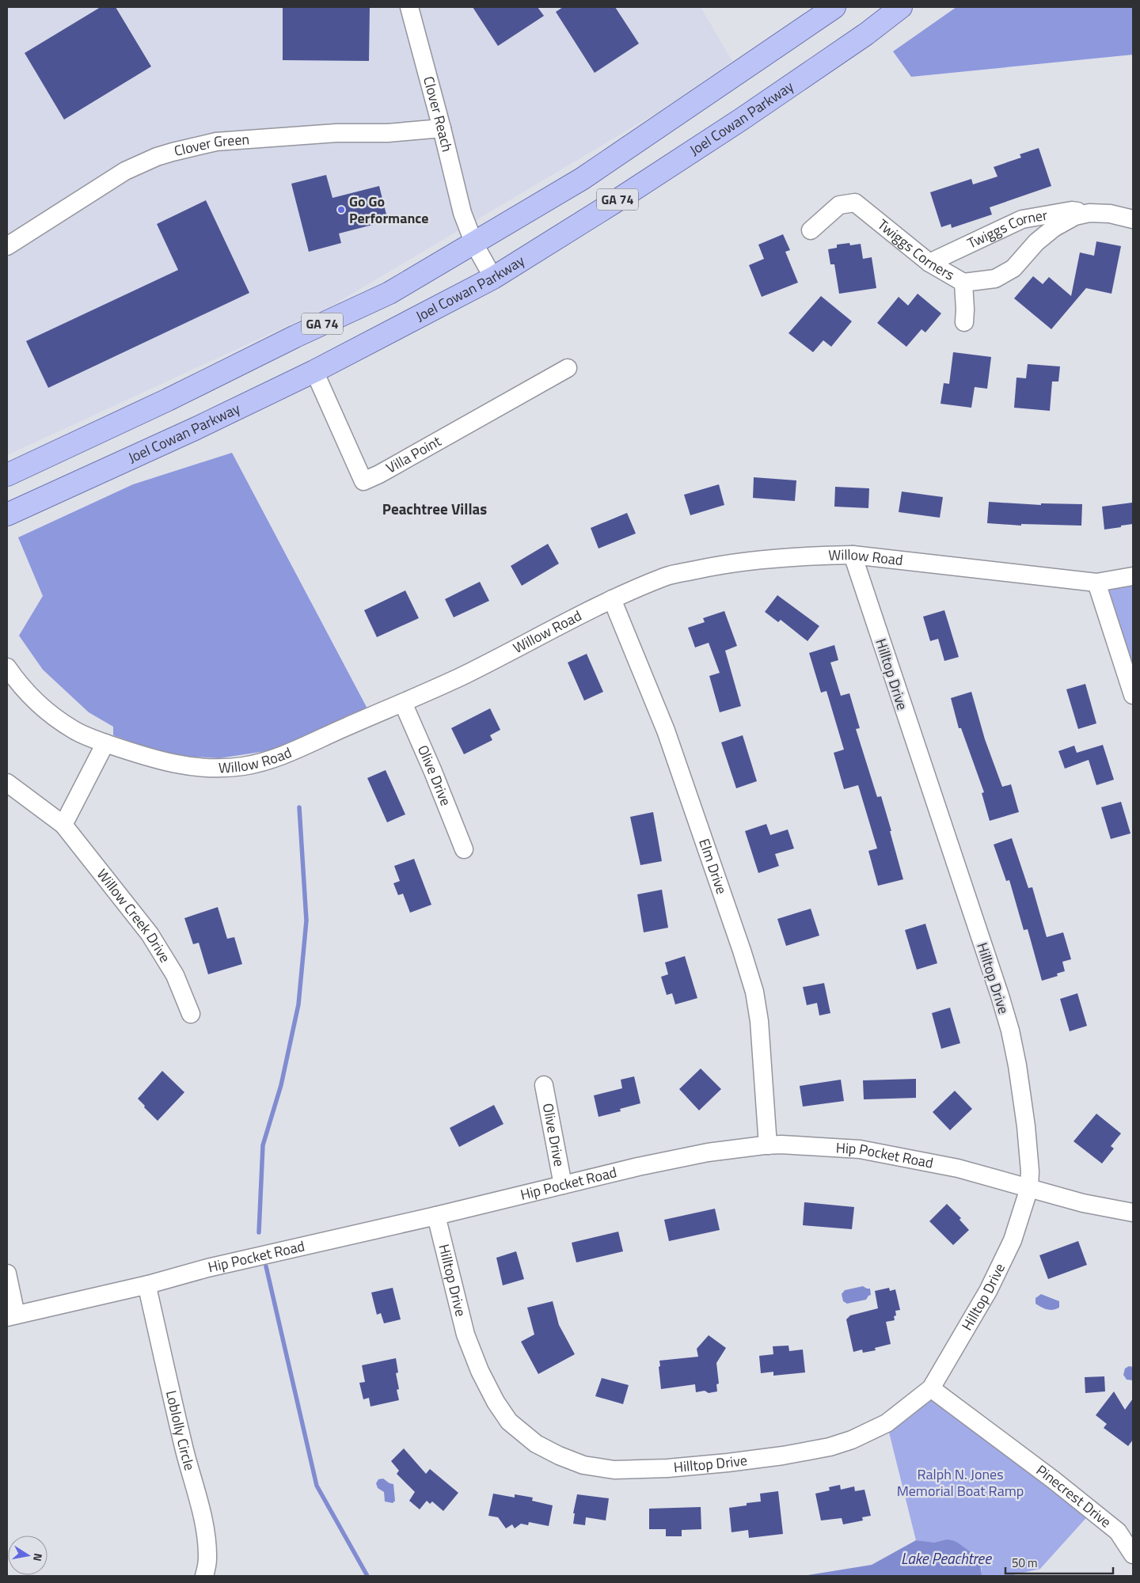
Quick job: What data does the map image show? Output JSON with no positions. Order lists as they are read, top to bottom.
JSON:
{
  "streets": {
    "main road": ["Joel Cowan Parkway", "GA 74"],
    "street": [
      "Clover Reach",
      "Clover Green",
      "Twiggs Corner",
      "Twiggs Corners",
      "Villa Point",
      "Willow Road",
      "Hilltop Drive",
      "Olive Drive",
      "Elm Drive",
      "Willow Creek Drive",
      "Hip Pocket Road",
      "Loblolly Circle",
      "Pinecrest Drive"
    ]
  },
  "crossings": [
    ["Clover Reach", "Joel Cowan Parkway"],
    ["Clover Reach", "Clover Green"],
    ["Clover Reach", "GA 74"],
    ["Joel Cowan Parkway", "Villa Point"],
    ["Twiggs Corner", "Twiggs Corners"],
    ["Willow Road", "Hilltop Drive"],
    ["Willow Road", "Olive Drive"],
    ["Willow Road", "Elm Drive"],
    ["Hilltop Drive", "Hip Pocket Road"],
    ["Hilltop Drive", "Pinecrest Drive"],
    ["Olive Drive", "Hip Pocket Road"],
    ["Elm Drive", "Hip Pocket Road"],
    ["Hip Pocket Road", "Loblolly Circle"]
  ],
  "districts": ["Peachtree Villas"],
  "water": ["Lake Peachtree"],
  "parks": ["Ralph N. Jones Memorial Boat Ramp"],
  "places": ["Go Go Performance"],
  "scale_bar": "50 m",
  "north": "right"
}
